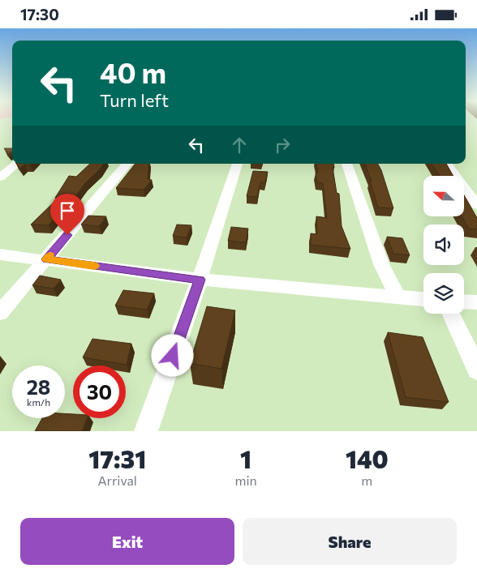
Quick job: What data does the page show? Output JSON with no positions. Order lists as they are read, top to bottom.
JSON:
{
  "north": "left",
  "page": {
    "status": "17:30",
    "turn": ["40 m", "Turn left"],
    "speed": "28 km/h",
    "limit": "30",
    "eta": [
      "17:31",
      "Arrival",
      "1",
      "min",
      "140",
      "m"
    ],
    "buttons": ["Exit", "Share"]
  }
}
